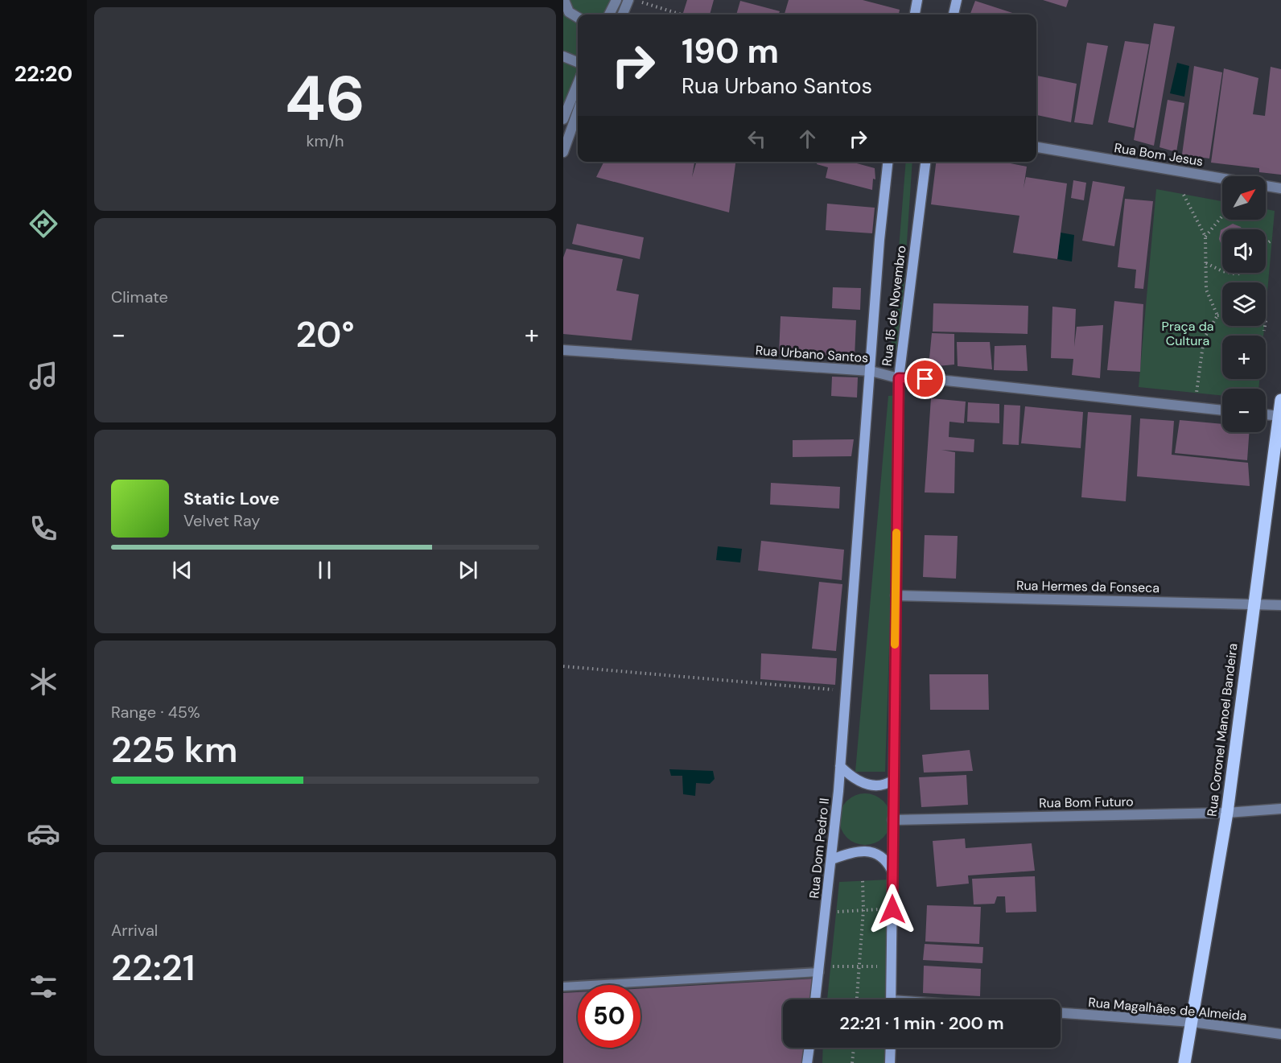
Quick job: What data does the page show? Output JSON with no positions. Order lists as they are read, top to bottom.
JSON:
{
  "streets": {
    "main road": ["Rua 15 de Novembro", "Rua Coronel Manoel Bandeira", "Rua Dom Pedro II"],
    "street": [
      "Rua Bom Jesus",
      "Rua Urbano Santos",
      "Rua Hermes da Fonseca",
      "Rua Bom Futuro",
      "Rua Magalhães de Almeida"
    ]
  },
  "crossings": [
    ["Rua 15 de Novembro", "Rua Urbano Santos"],
    ["Rua 15 de Novembro", "Rua Hermes da Fonseca"],
    ["Rua 15 de Novembro", "Rua Bom Futuro"],
    ["Rua 15 de Novembro", "Rua Dom Pedro II"],
    ["Rua Hermes da Fonseca", "Rua Coronel Manoel Bandeira"],
    ["Rua Coronel Manoel Bandeira", "Rua Bom Futuro"],
    ["Rua Coronel Manoel Bandeira", "Rua Magalhães de Almeida"]
  ],
  "parks": ["Praça da Cultura"],
  "north": "top right",
  "page": {
    "tabs": "22:20",
    "tile": [
      ["46", "km/h"],
      "Climate",
      ["Range · 45%", "225 km"],
      ["Arrival", "22:21"]
    ],
    "turn": ["190 m", "Rua Urbano Santos"],
    "map_buttons": ["+", "−"],
    "heat": ["−", "20°", "+"],
    "song": ["Static Love", "Velvet Ray"],
    "limit": "50",
    "trip": "22:21 · 1 min · 200 m"
  }
}
